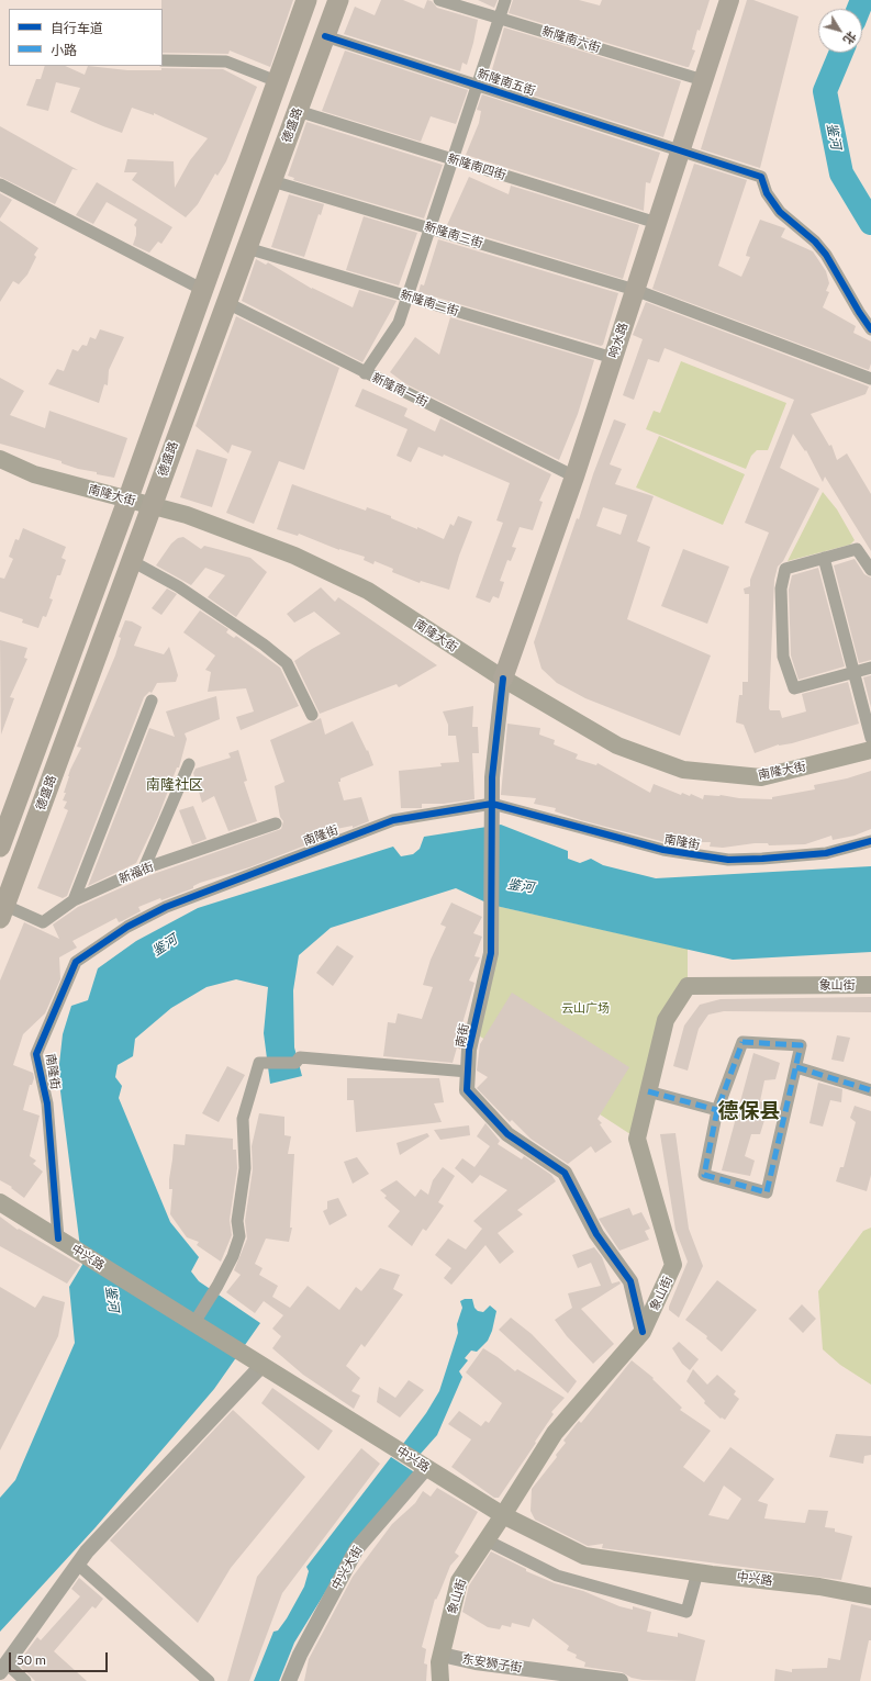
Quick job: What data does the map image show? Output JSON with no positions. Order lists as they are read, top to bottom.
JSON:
{
  "streets": {
    "highway": ["德盛路"],
    "main road": [
      "响水路",
      "南隆大街",
      "象山街",
      "中兴路"
    ],
    "street": [
      "新隆南六街",
      "新隆南五街",
      "新隆南四街",
      "新隆南三街",
      "新隆南二街",
      "新隆南一街",
      "南隆街",
      "新福街",
      "南街",
      "中兴大街",
      "东安狮子街"
    ]
  },
  "crossings": [
    ["新隆南六街", "响水路"],
    ["新隆南五街", "德盛路"],
    ["新隆南五街", "响水路"],
    ["德盛路", "新隆南四街"],
    ["德盛路", "新隆南三街"],
    ["德盛路", "新隆南二街"],
    ["德盛路", "新隆南一街"],
    ["德盛路", "南隆大街"],
    ["德盛路", "新福街"],
    ["新隆南四街", "响水路"],
    ["新隆南三街", "响水路"],
    ["新隆南二街", "响水路"],
    ["响水路", "新隆南一街"],
    ["响水路", "南隆大街"],
    ["响水路", "南街"],
    ["南隆大街", "南街"],
    ["南隆街", "南街"],
    ["南隆街", "中兴路"],
    ["象山街", "南街"],
    ["象山街", "中兴路"],
    ["象山街", "东安狮子街"],
    ["中兴路", "中兴大街"]
  ],
  "districts": ["南隆社区", "德保县"],
  "water": ["鉴河"],
  "parks": ["云山广场"],
  "legend": ["自行车道", "小路"],
  "scale_bar": "50 m",
  "north": "bottom right"
}
